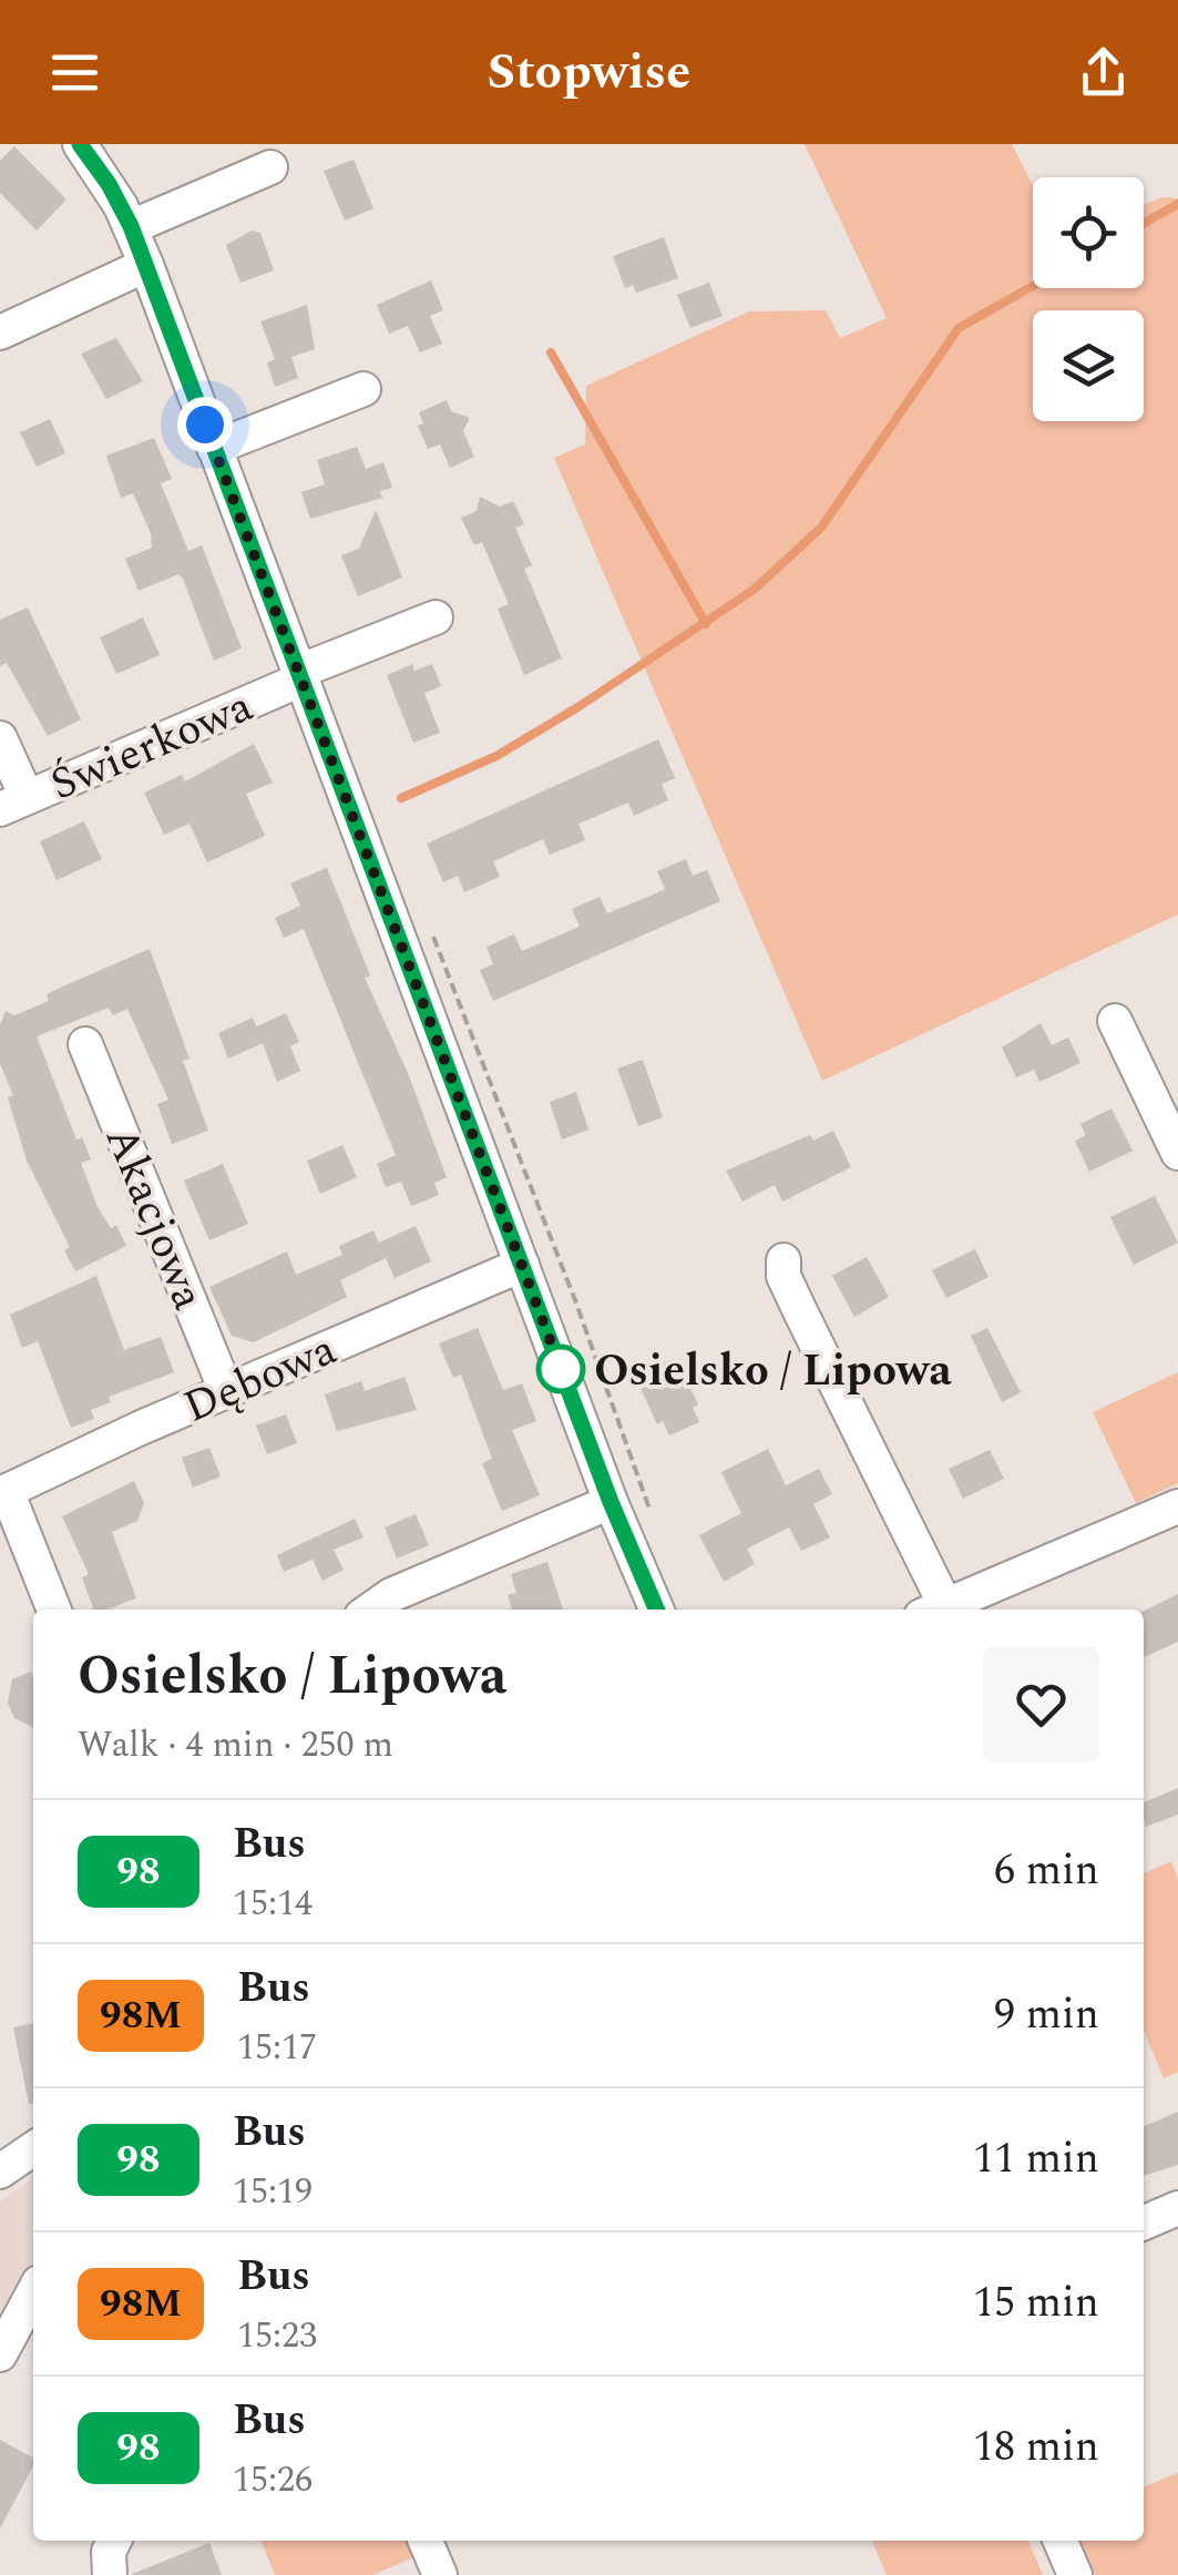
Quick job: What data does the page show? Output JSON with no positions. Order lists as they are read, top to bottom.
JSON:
{
  "streets": {
    "street": ["Świerkowa", "Akacjowa", "Dębowa"]
  },
  "crossings": [
    ["Akacjowa", "Dębowa"]
  ],
  "places": ["Osielsko / Lipowa"],
  "lines": ["bus line 98"],
  "page": {
    "header": "Stopwise",
    "heading": ["Osielsko / Lipowa", "Walk · 4 min · 250 m"],
    "list": [
      {
        "mark": "98",
        "name": "Bus",
        "note": "15:14",
        "value": "6 min"
      },
      {
        "mark": "98M",
        "name": "Bus",
        "note": "15:17",
        "value": "9 min"
      },
      {
        "mark": "98",
        "name": "Bus",
        "note": "15:19",
        "value": "11 min"
      },
      {
        "mark": "98M",
        "name": "Bus",
        "note": "15:23",
        "value": "15 min"
      },
      {
        "mark": "98",
        "name": "Bus",
        "note": "15:26",
        "value": "18 min"
      }
    ]
  }
}
